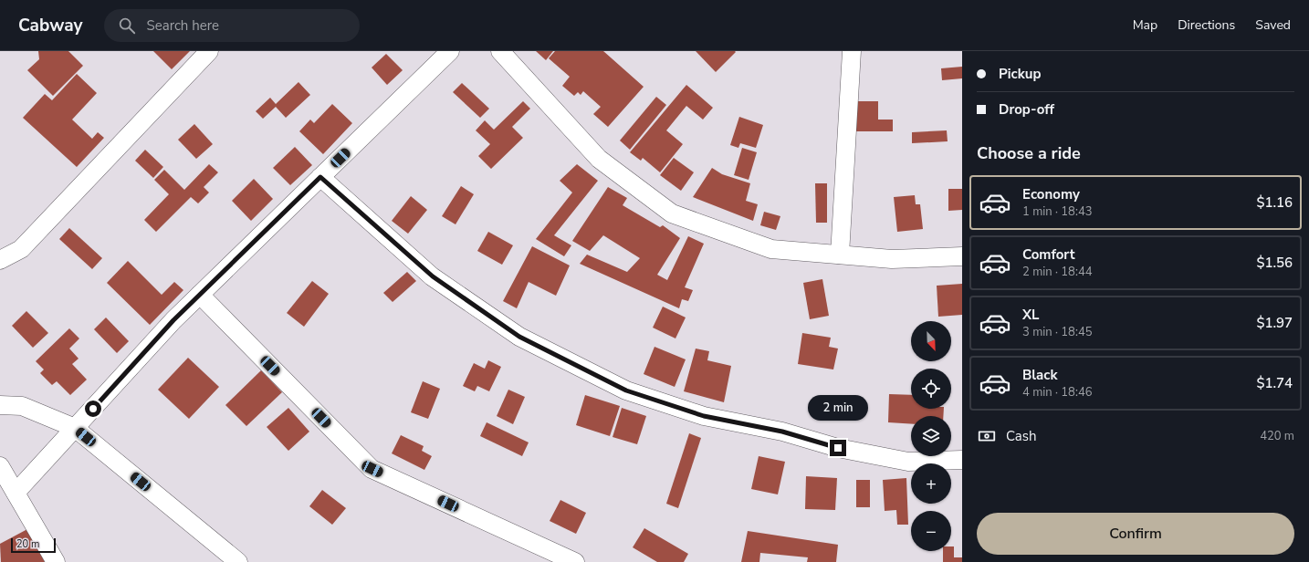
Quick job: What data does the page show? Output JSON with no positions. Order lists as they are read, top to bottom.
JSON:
{
  "scale_bar": "20 m",
  "north": "bottom right",
  "page": {
    "header": "Cabway",
    "search": "Search here",
    "nav": ["Map", "Directions", "Saved"],
    "banner": ["Pickup", "Drop-off"],
    "heading": "Choose a ride",
    "list": [
      {
        "name": "Economy",
        "note": "1 min · 18:43",
        "value": "$1.16"
      },
      {
        "name": "Comfort",
        "note": "2 min · 18:44",
        "value": "$1.56"
      },
      {
        "name": "XL",
        "note": "3 min · 18:45",
        "value": "$1.97"
      },
      {
        "name": "Black",
        "note": "4 min · 18:46",
        "value": "$1.74"
      }
    ],
    "map_buttons": ["+", "−"],
    "bubble": "2 min",
    "pay": ["Cash", "420 m"],
    "buttons": "Confirm",
    "scale": "20 m"
  }
}
